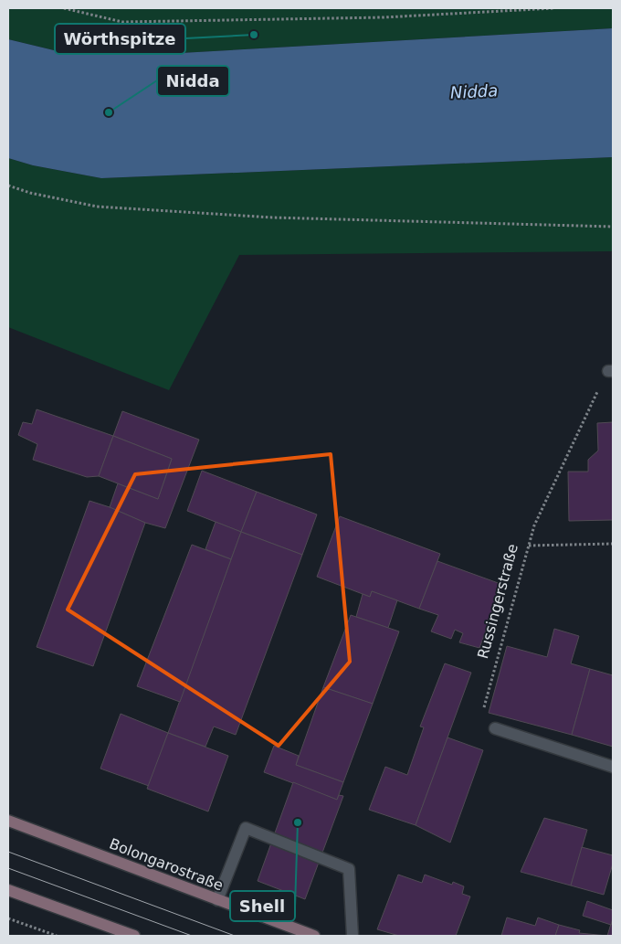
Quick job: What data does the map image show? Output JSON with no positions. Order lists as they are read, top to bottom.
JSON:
{
  "streets": {
    "main road": ["Bolongarostraße"],
    "path": ["Russingerstraße"]
  },
  "water": ["Nidda"],
  "places": ["Wörthspitze", "Nidda", "Shell"]
}
